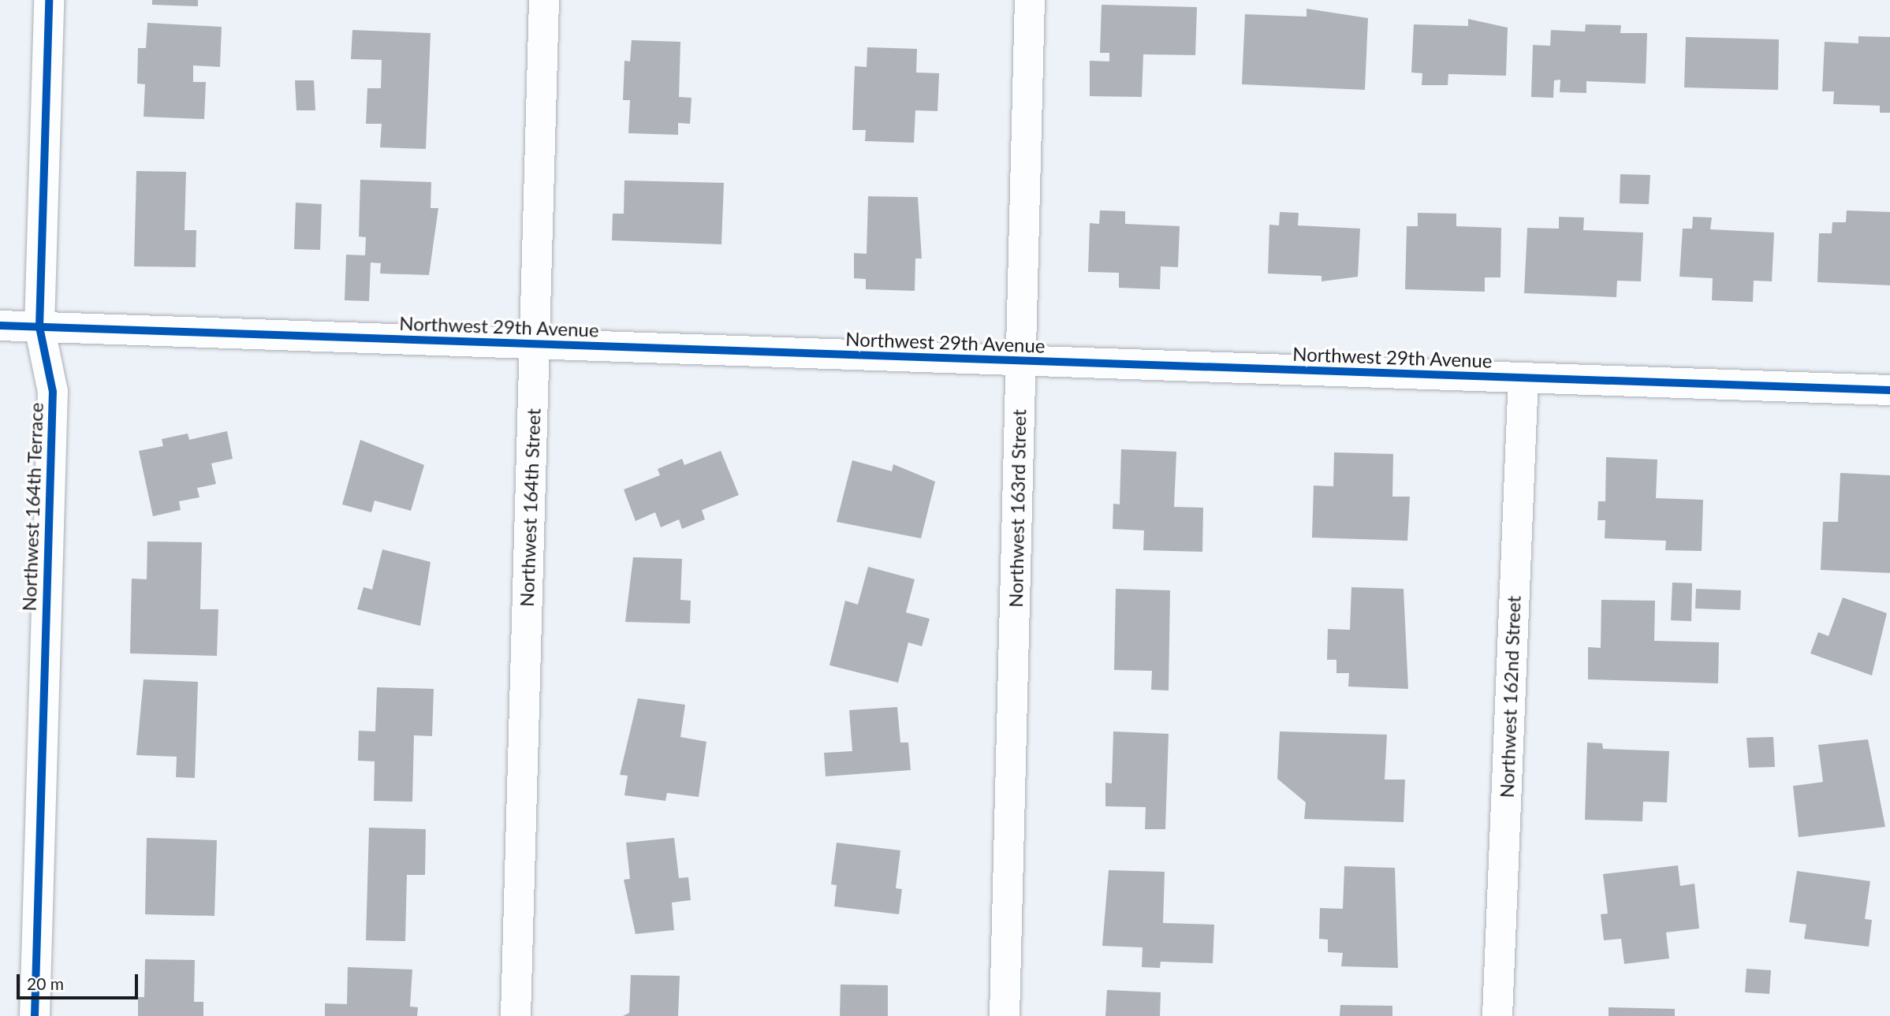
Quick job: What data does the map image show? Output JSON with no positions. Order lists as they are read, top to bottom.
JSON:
{
  "streets": {
    "street": [
      "Northwest 29th Avenue",
      "Northwest 164th Terrace",
      "Northwest 164th Street",
      "Northwest 163rd Street",
      "Northwest 162nd Street"
    ]
  },
  "crossings": [
    ["Northwest 29th Avenue", "Northwest 164th Terrace"],
    ["Northwest 29th Avenue", "Northwest 164th Street"],
    ["Northwest 29th Avenue", "Northwest 163rd Street"],
    ["Northwest 29th Avenue", "Northwest 162nd Street"]
  ],
  "scale_bar": "20 m"
}
